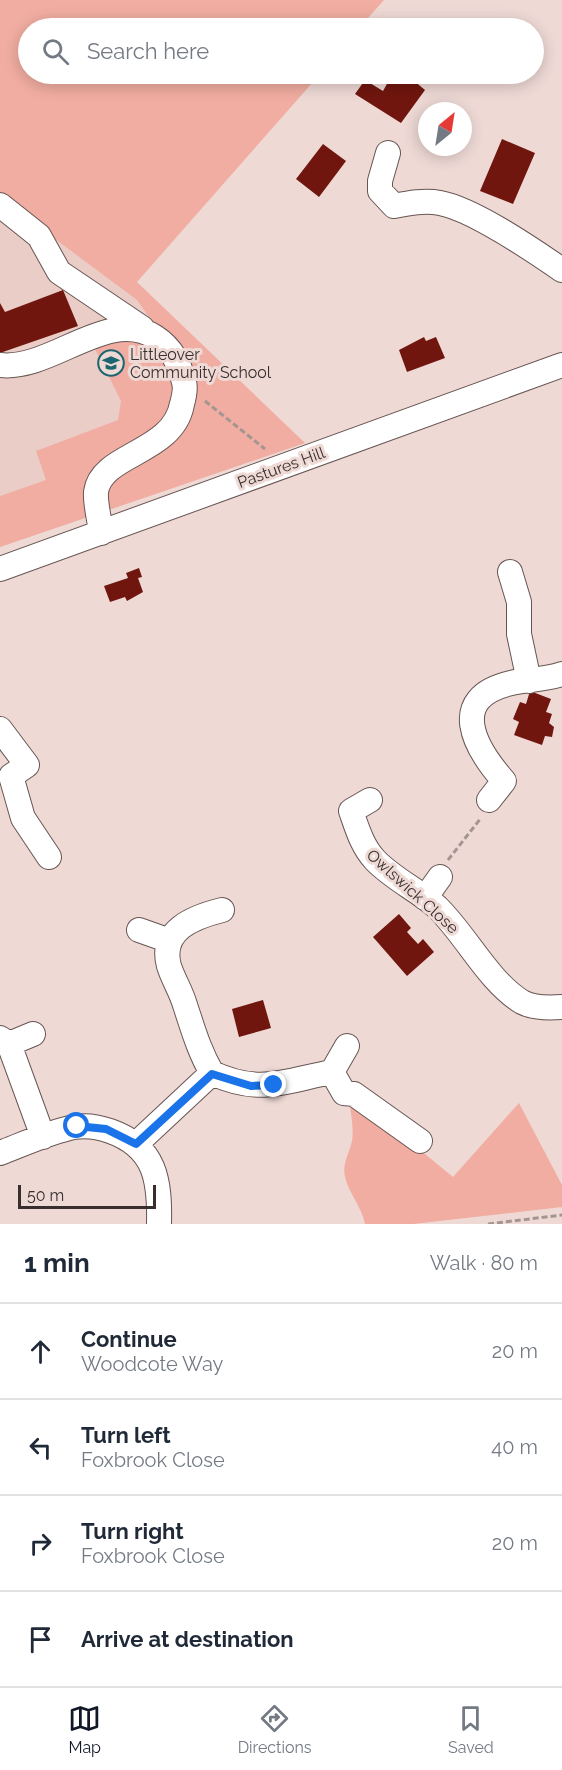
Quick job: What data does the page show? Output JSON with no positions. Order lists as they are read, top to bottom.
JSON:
{
  "streets": {
    "street": ["Pastures Hill", "Owlswick Close"]
  },
  "places": {
    "school or university": ["Littleover Community School"]
  },
  "scale_bar": "50 m",
  "north": "top right",
  "page": {
    "search": "Search here",
    "scale": "50 m",
    "heading": ["1 min", "Walk · 80 m"],
    "list": [
      ["Continue", "Woodcote Way", "20 m"],
      ["Turn left", "Foxbrook Close", "40 m"],
      ["Turn right", "Foxbrook Close", "20 m"],
      "Arrive at destination"
    ],
    "nav": ["Map", "Directions", "Saved"]
  }
}
